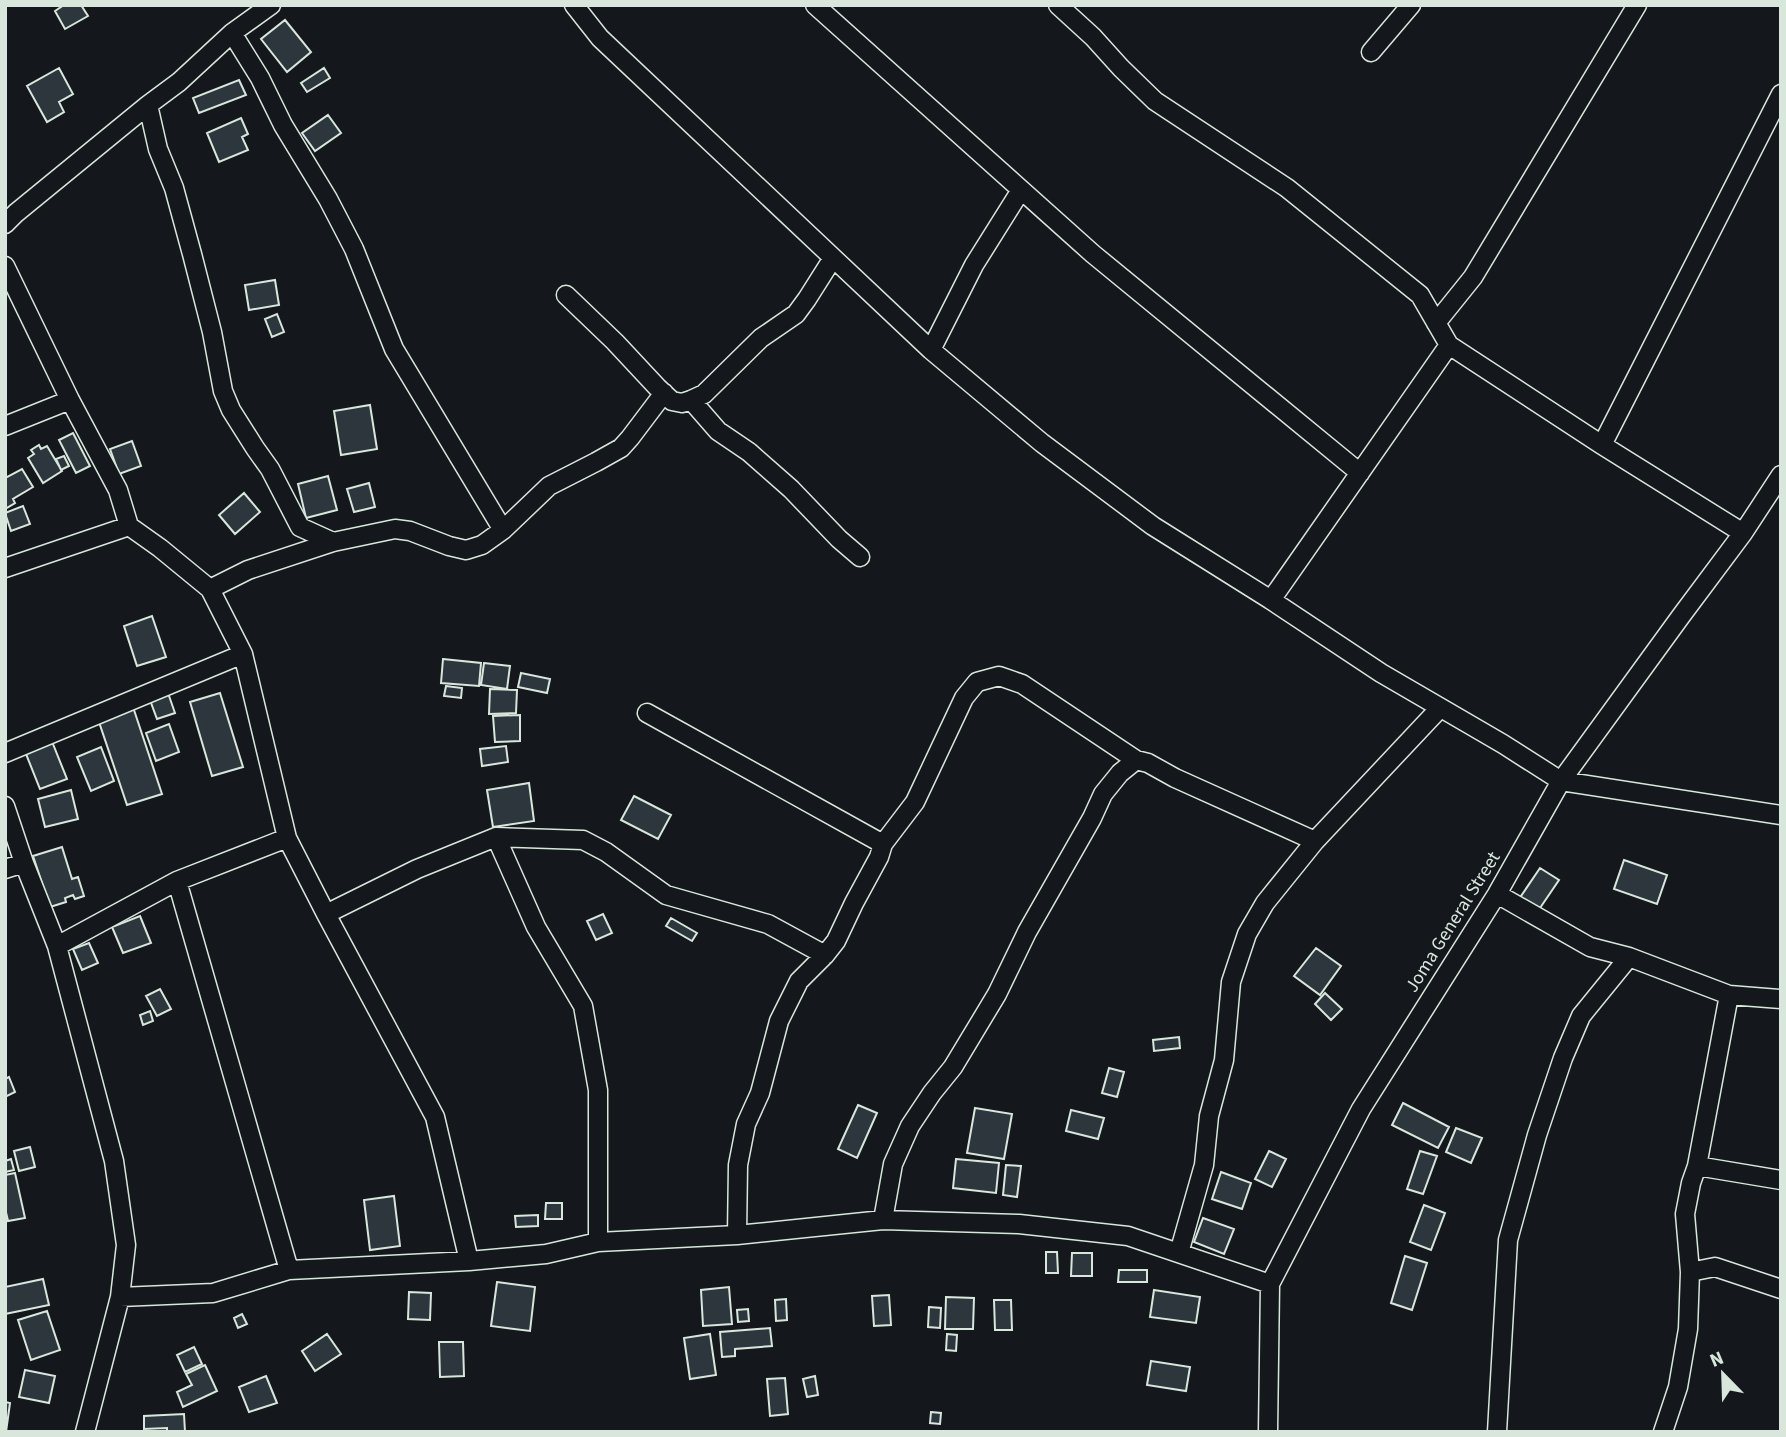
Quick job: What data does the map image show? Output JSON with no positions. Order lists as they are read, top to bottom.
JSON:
{
  "streets": {
    "street": ["Joma General Street"]
  },
  "north": "top left"
}
